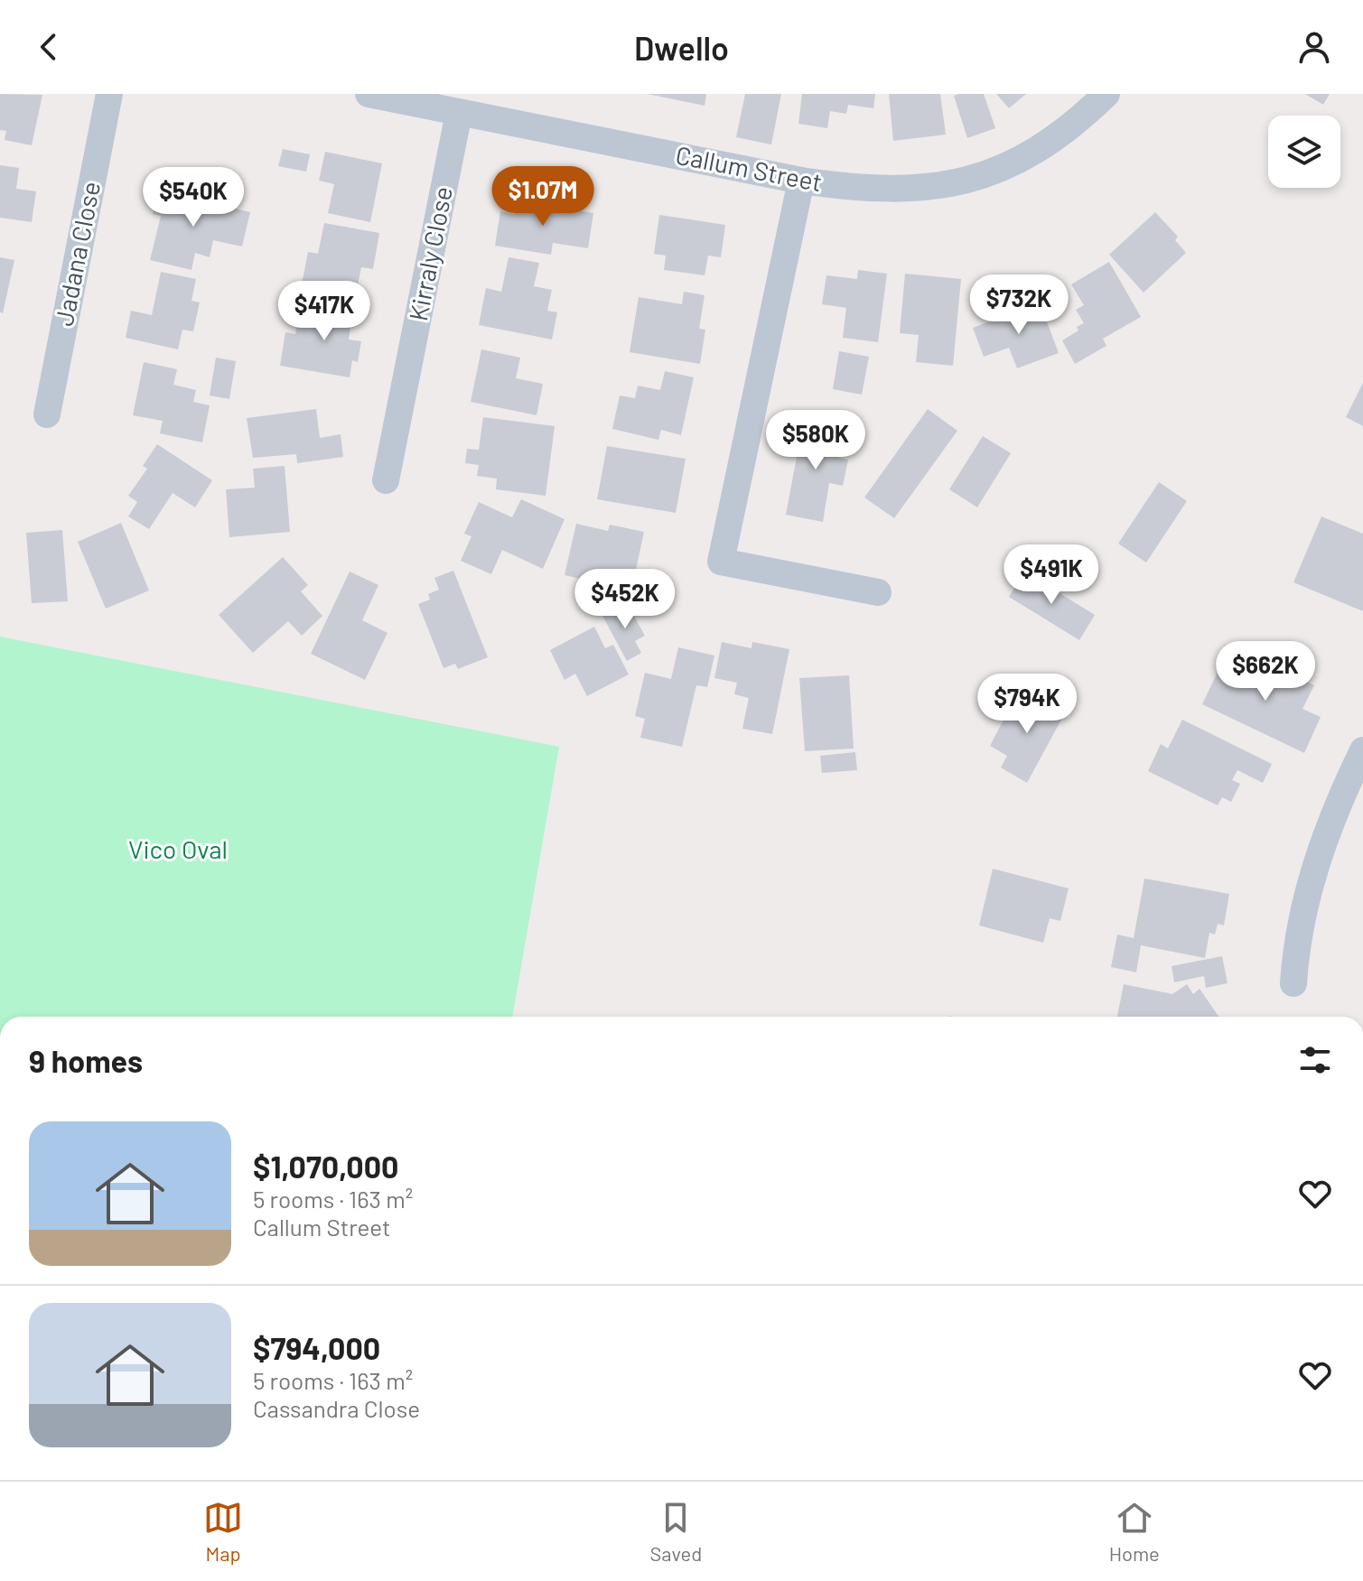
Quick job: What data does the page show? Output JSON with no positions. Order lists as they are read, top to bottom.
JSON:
{
  "streets": {
    "street": ["Callum Street", "Jadana Close", "Kirraly Close"]
  },
  "crossings": [
    ["Callum Street", "Kirraly Close"]
  ],
  "parks": ["Vico Oval"],
  "page": {
    "header": "Dwello",
    "price": [
      "$1.07M",
      "$540K",
      "$732K",
      "$417K",
      "$580K",
      "$491K",
      "$452K",
      "$662K",
      "$794K"
    ],
    "heading": "9 homes",
    "list": [
      {
        "name": "$1,070,000",
        "note": "5 rooms · 163 m² · Callum Street"
      },
      {
        "name": "$794,000",
        "note": "5 rooms · 163 m² · Cassandra Close"
      }
    ],
    "tabs": ["Map", "Saved", "Home"]
  }
}
